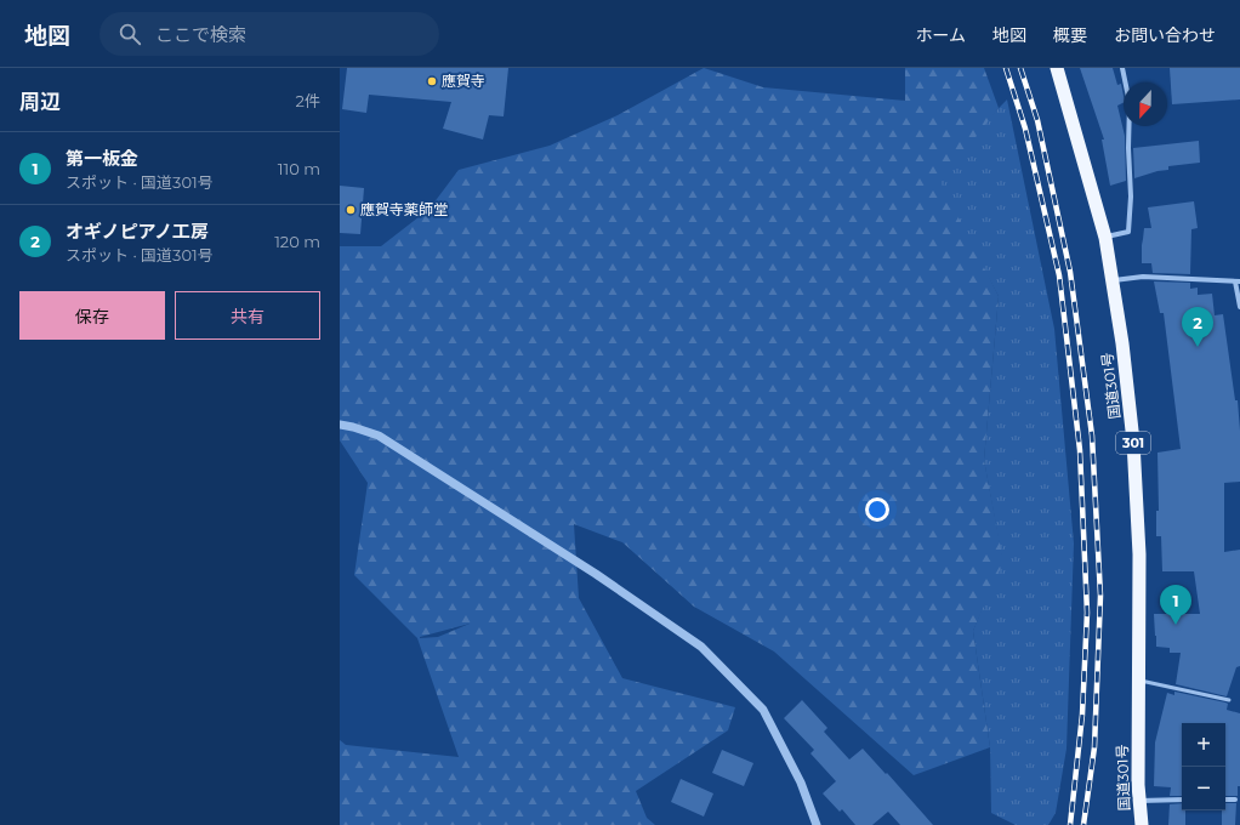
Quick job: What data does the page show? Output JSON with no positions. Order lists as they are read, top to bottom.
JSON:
{
  "streets": {
    "highway": ["国道301号", "301"]
  },
  "places": ["應賀寺", "應賀寺薬師堂"],
  "north": "bottom",
  "page": {
    "header": "地図",
    "search": "ここで検索",
    "nav": [
      "ホーム",
      "地図",
      "概要",
      "お問い合わせ"
    ],
    "heading": ["周辺", "2件"],
    "list": [
      {
        "mark": "1",
        "name": "第一板金",
        "note": "スポット · 国道301号",
        "value": "110 m"
      },
      {
        "mark": "2",
        "name": "オギノピアノ工房",
        "note": "スポット · 国道301号",
        "value": "120 m"
      }
    ],
    "buttons": ["保存", "共有"],
    "pins": ["2", "1"],
    "map_buttons": ["+", "−"]
  }
}
